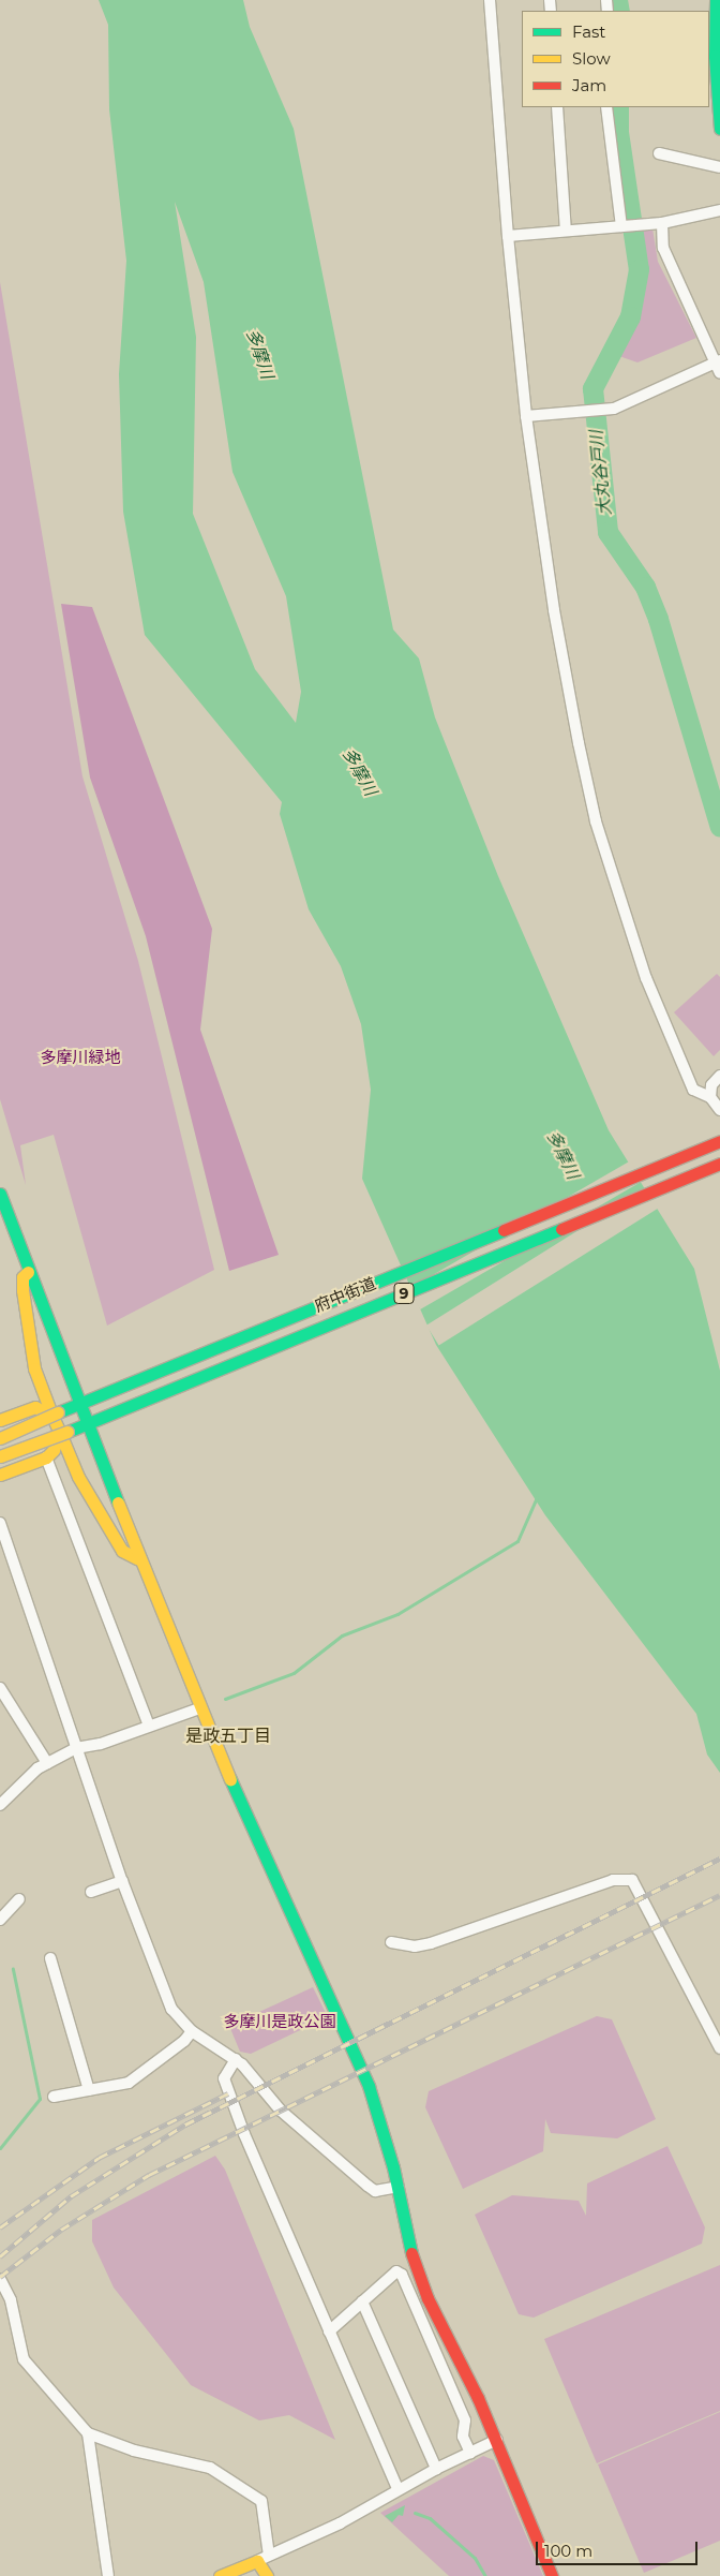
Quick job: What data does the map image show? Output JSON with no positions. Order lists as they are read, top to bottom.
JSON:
{
  "streets": {
    "main road": ["9", "府中街道"]
  },
  "districts": ["是政五丁目"],
  "water": ["多摩川", "大丸谷戸川"],
  "parks": ["多摩川緑地", "多摩川是政公園"],
  "legend": ["Fast", "Slow", "Jam"],
  "scale_bar": "100 m"
}
